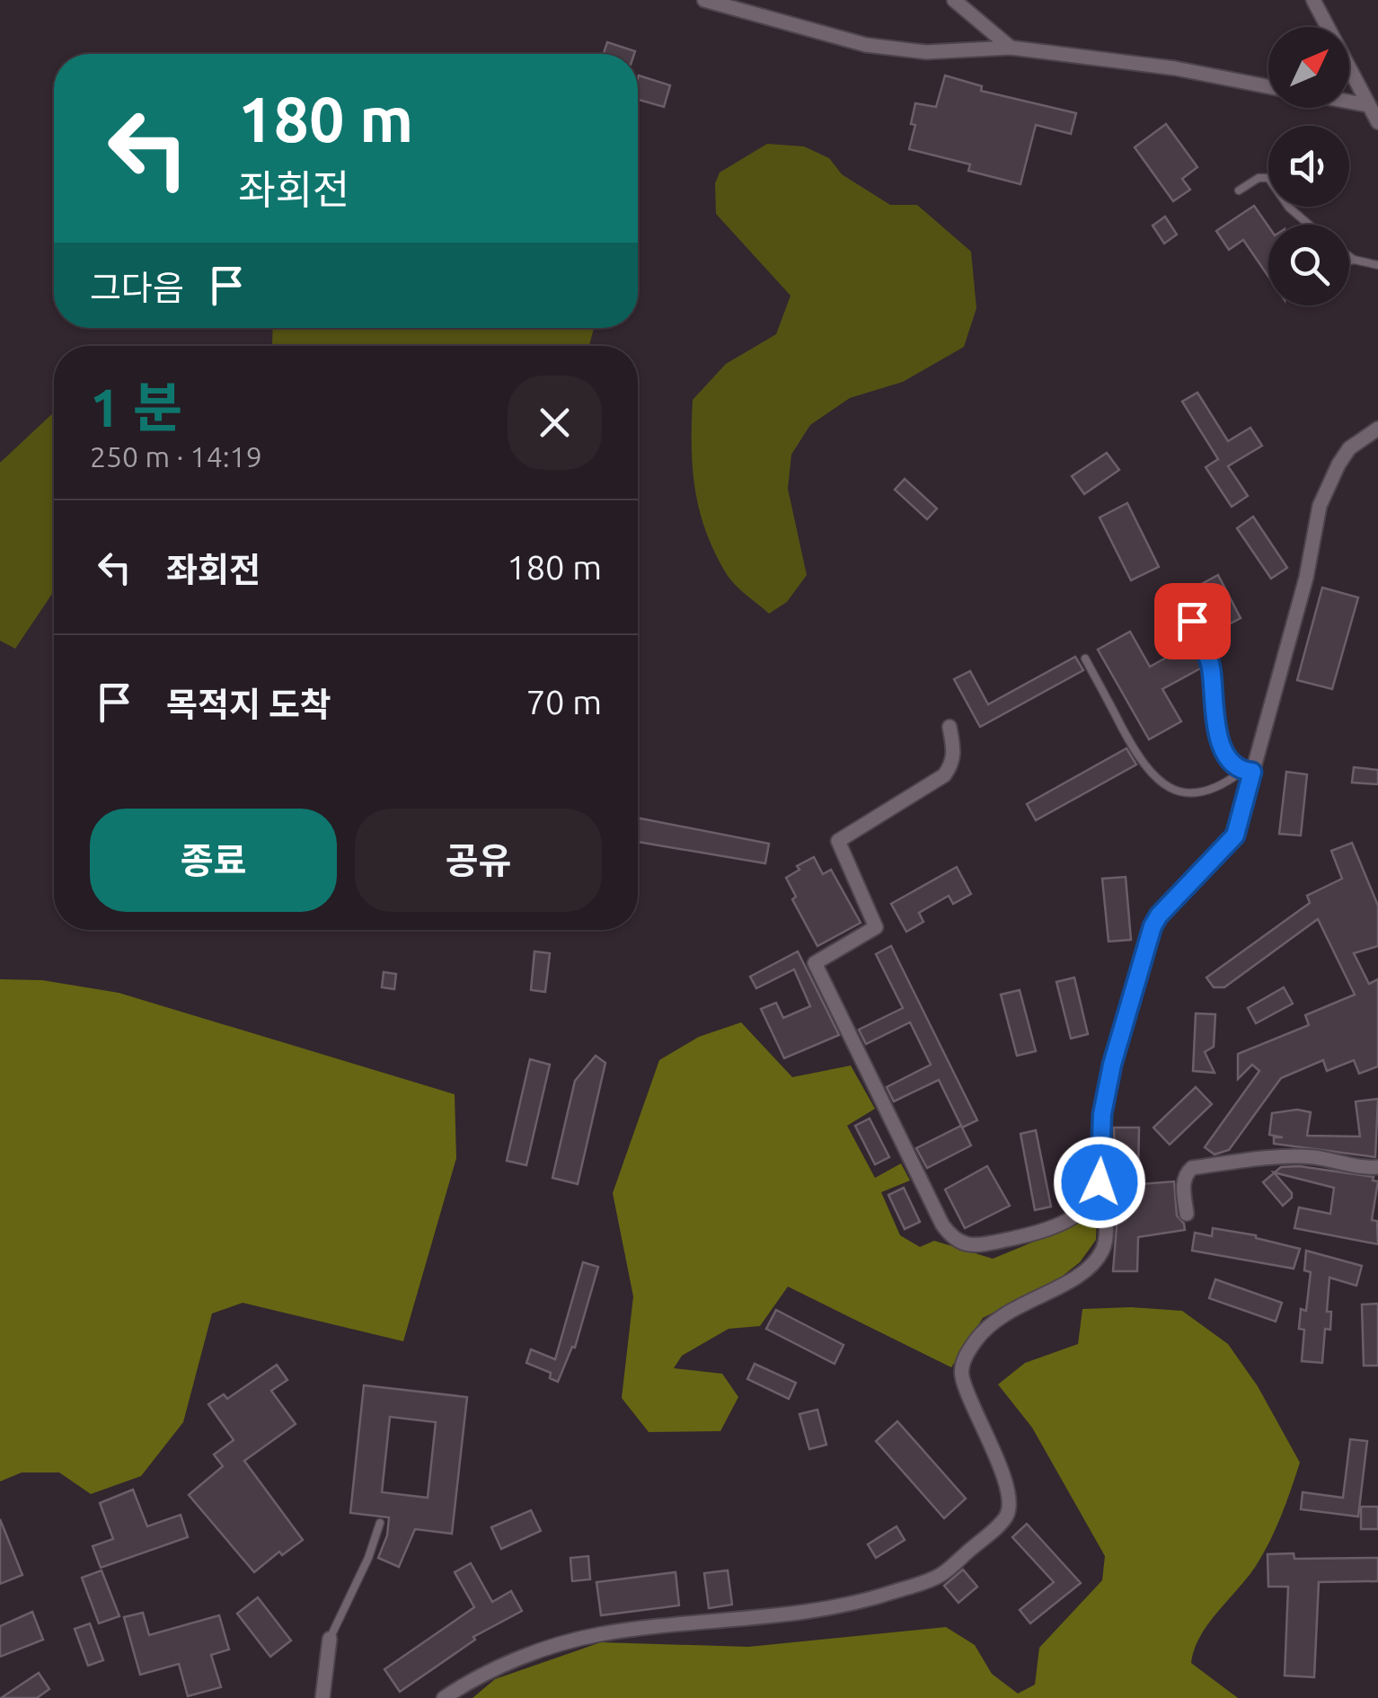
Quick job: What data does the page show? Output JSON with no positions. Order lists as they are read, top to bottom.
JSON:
{
  "north": "top right",
  "page": {
    "turn": ["180 m", "좌회전"],
    "then": "그다음",
    "heading": ["1 분", "250 m · 14:19"],
    "list": [
      {
        "name": "좌회전",
        "value": "180 m"
      },
      {
        "name": "목적지 도착",
        "value": "70 m"
      }
    ],
    "buttons": ["종료", "공유"]
  }
}
